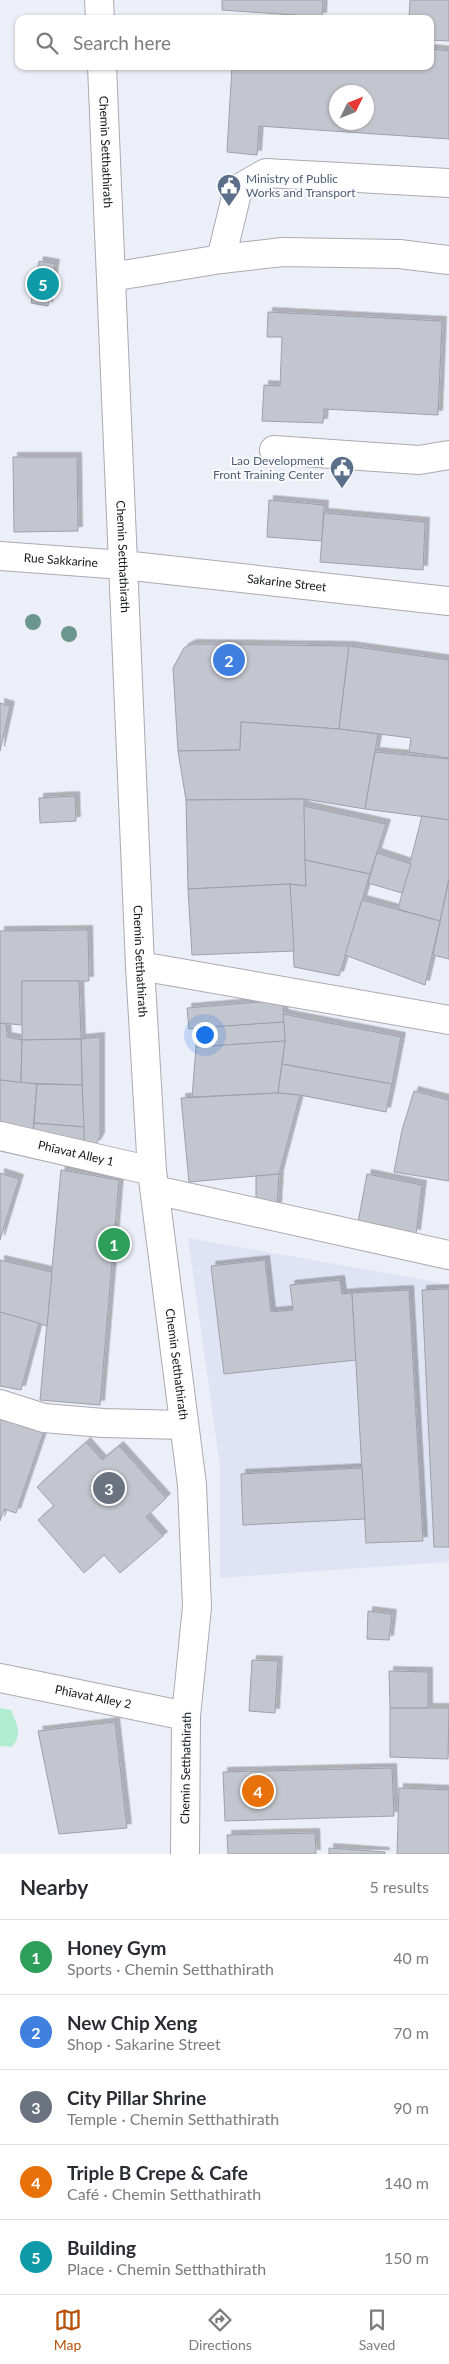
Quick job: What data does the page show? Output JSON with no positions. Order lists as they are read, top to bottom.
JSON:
{
  "streets": {
    "main road": [
      "Chemin Setthathirath",
      "Rue Sakkarine",
      "Sakarine Street",
      "Phīavat Alley 1",
      "Phīavat Alley 2"
    ]
  },
  "crossings": [
    ["Chemin Setthathirath", "Rue Sakkarine"],
    ["Chemin Setthathirath", "Sakarine Street"],
    ["Chemin Setthathirath", "Phīavat Alley 1"],
    ["Chemin Setthathirath", "Phīavat Alley 2"],
    ["Rue Sakkarine", "Sakarine Street"]
  ],
  "places": {
    "public building": ["Ministry of Public Works and Transport", "Lao Development Front Training Center"]
  },
  "north": "top right",
  "page": {
    "search": "Search here",
    "pins": [
      "5",
      "2",
      "1",
      "3",
      "4"
    ],
    "heading": ["Nearby", "5 results"],
    "list": [
      {
        "mark": "1",
        "name": "Honey Gym",
        "note": "Sports · Chemin Setthathirath",
        "value": "40 m"
      },
      {
        "mark": "2",
        "name": "New Chip Xeng",
        "note": "Shop · Sakarine Street",
        "value": "70 m"
      },
      {
        "mark": "3",
        "name": "City Pillar Shrine",
        "note": "Temple · Chemin Setthathirath",
        "value": "90 m"
      },
      {
        "mark": "4",
        "name": "Triple B Crepe & Cafe",
        "note": "Café · Chemin Setthathirath",
        "value": "140 m"
      },
      {
        "mark": "5",
        "name": "Building",
        "note": "Place · Chemin Setthathirath",
        "value": "150 m"
      }
    ],
    "nav": ["Map", "Directions", "Saved"]
  }
}
